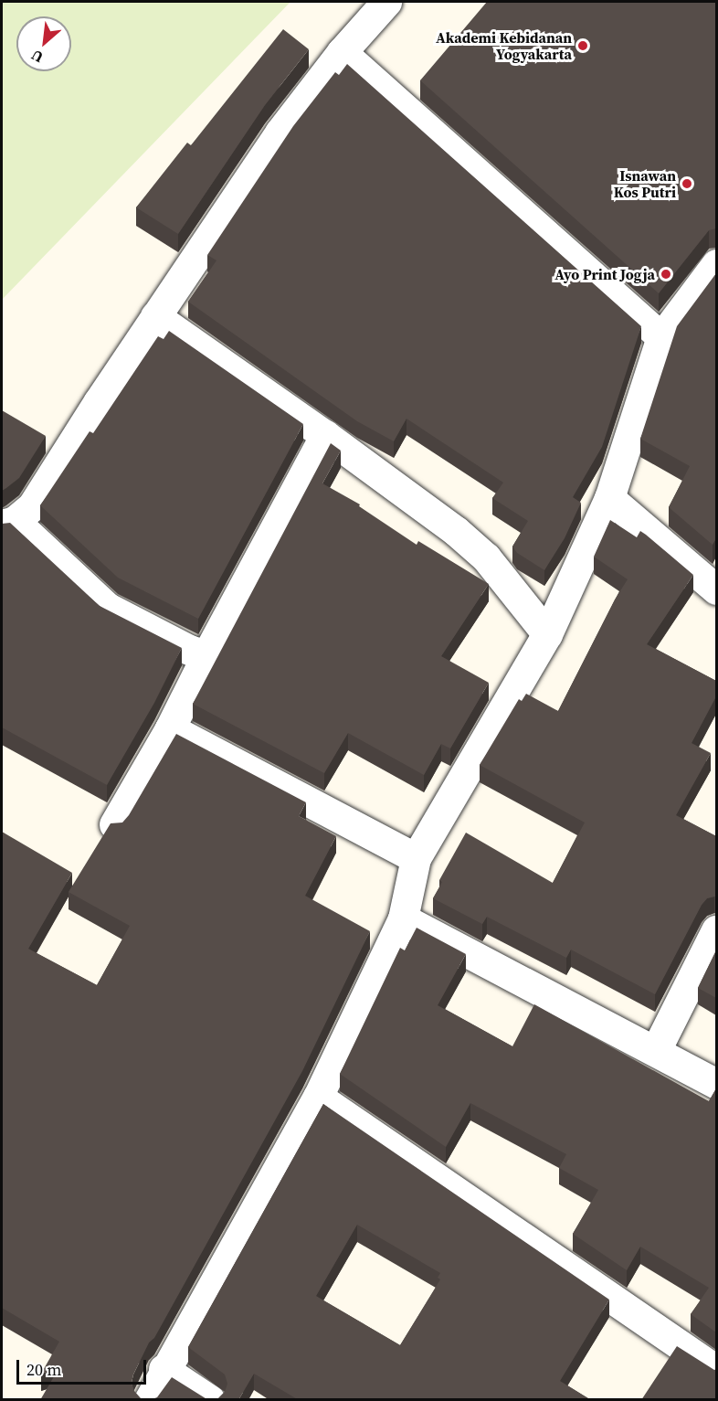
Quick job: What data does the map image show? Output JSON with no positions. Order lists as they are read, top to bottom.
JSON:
{
  "places": ["Akademi Kebidanan Yogyakarta", "Isnawan Kos Putri", "Ayo Print Jogja"],
  "scale_bar": "20 m",
  "north": "bottom left"
}
